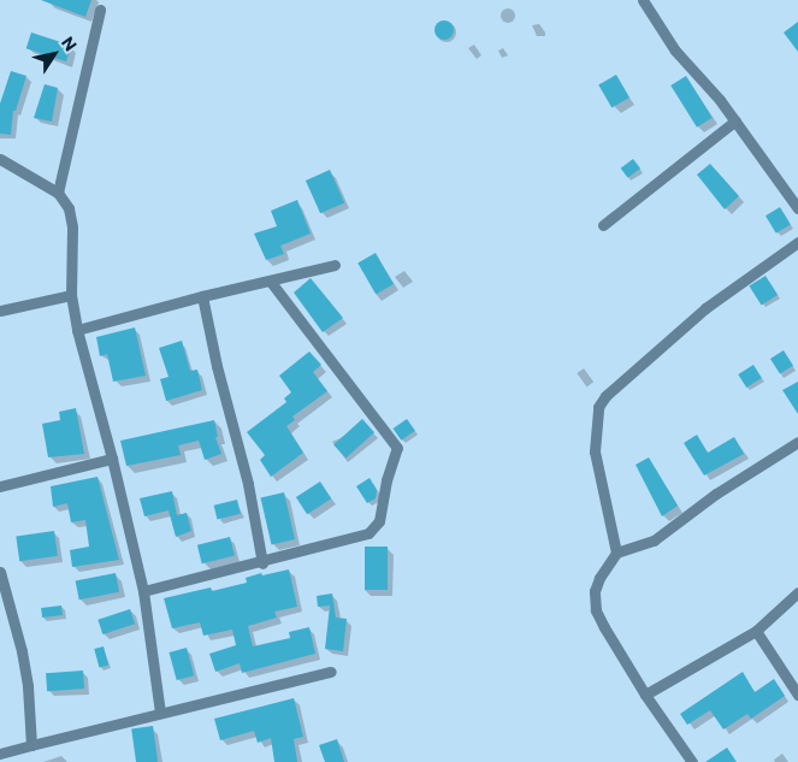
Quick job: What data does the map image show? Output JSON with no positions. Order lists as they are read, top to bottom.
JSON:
{
  "north": "top right"
}
